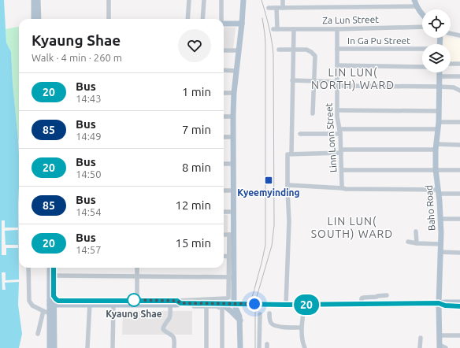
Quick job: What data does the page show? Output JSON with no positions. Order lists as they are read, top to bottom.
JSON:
{
  "streets": {
    "main road": ["Baho Road"],
    "street": ["Za Lun Street", "In Ga Pu Street", "Linn Lonn Street"]
  },
  "crossings": [
    ["Za Lun Street", "Linn Lonn Street"],
    ["In Ga Pu Street", "Linn Lonn Street"]
  ],
  "districts": ["LIN LUN( NORTH) WARD", "LIN LUN( SOUTH) WARD"],
  "places": {
    "transit": ["Kyeemyinding"],
    "other": ["Kyaung Shae"]
  },
  "lines": ["bus line 20"],
  "page": {
    "on_map": "20",
    "heading": ["Kyaung Shae", "Walk · 4 min · 260 m"],
    "list": [
      {
        "mark": "20",
        "name": "Bus",
        "note": "14:43",
        "value": "1 min"
      },
      {
        "mark": "85",
        "name": "Bus",
        "note": "14:49",
        "value": "7 min"
      },
      {
        "mark": "20",
        "name": "Bus",
        "note": "14:50",
        "value": "8 min"
      },
      {
        "mark": "85",
        "name": "Bus",
        "note": "14:54",
        "value": "12 min"
      },
      {
        "mark": "20",
        "name": "Bus",
        "note": "14:57",
        "value": "15 min"
      }
    ]
  }
}
